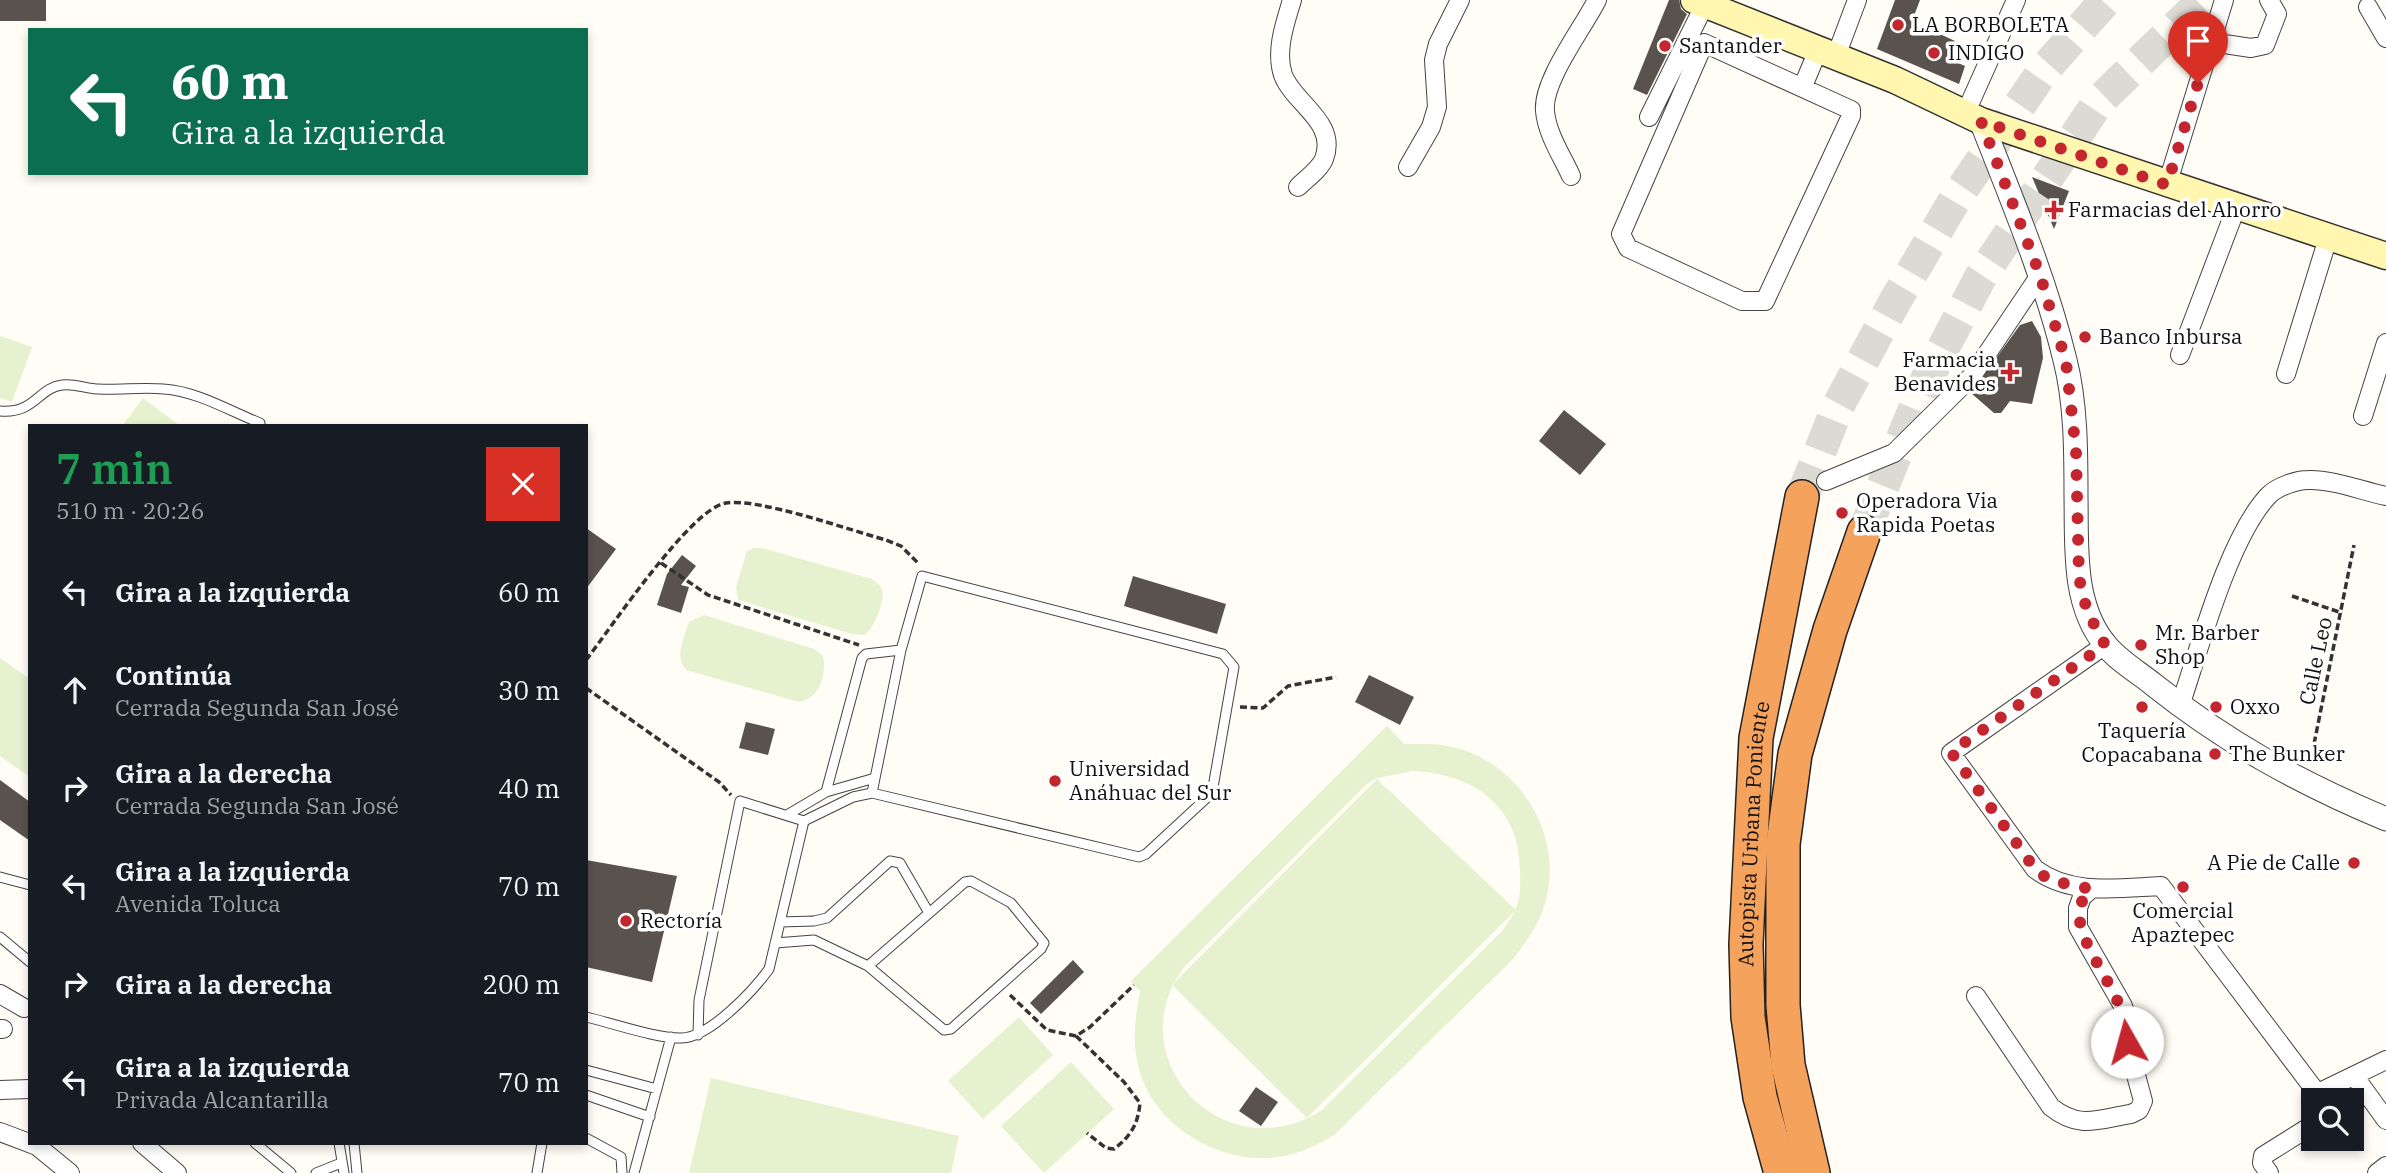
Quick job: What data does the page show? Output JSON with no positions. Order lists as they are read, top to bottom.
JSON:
{
  "streets": {
    "highway": ["Autopista Urbana Poniente"],
    "path": ["Calle Leo"]
  },
  "places": {
    "other": [
      "LA BORBOLETA",
      "Santander",
      "INDIGO",
      "Banco Inbursa",
      "Operadora Via Rapida Poetas",
      "Mr. Barber Shop",
      "Taquería Copacabana",
      "Oxxo",
      "The Bunker",
      "Universidad Anáhuac del Sur",
      "A Pie de Calle",
      "Comercial Apaztepec",
      "Rectoría"
    ],
    "health": ["Farmacias del Ahorro", "Farmacia Benavides"]
  },
  "page": {
    "turn": ["60 m", "Gira a la izquierda"],
    "heading": ["7 min", "510 m · 20:26"],
    "list": [
      {
        "name": "Gira a la izquierda",
        "value": "60 m"
      },
      {
        "name": "Continúa",
        "note": "Cerrada Segunda San José",
        "value": "30 m"
      },
      {
        "name": "Gira a la derecha",
        "note": "Cerrada Segunda San José",
        "value": "40 m"
      },
      {
        "name": "Gira a la izquierda",
        "note": "Avenida Toluca",
        "value": "70 m"
      },
      {
        "name": "Gira a la derecha",
        "value": "200 m"
      },
      {
        "name": "Gira a la izquierda",
        "note": "Privada Alcantarilla",
        "value": "70 m"
      }
    ]
  }
}
